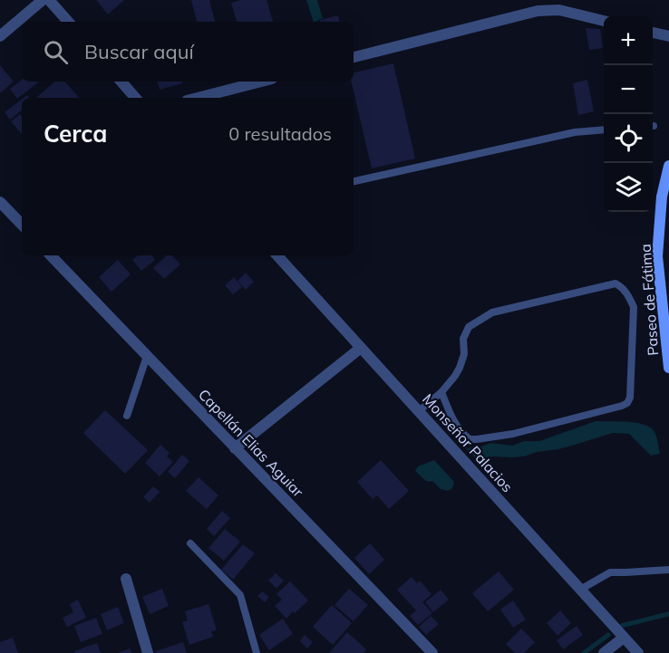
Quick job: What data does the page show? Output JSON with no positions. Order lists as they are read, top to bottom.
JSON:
{
  "streets": {
    "street": ["Paseo de Fátima", "Capellán Elias Aguiar", "Monseñor Palacios"]
  },
  "page": {
    "map_buttons": ["+", "−"],
    "search": "Buscar aquí",
    "heading": ["Cerca", "0 resultados"]
  }
}
